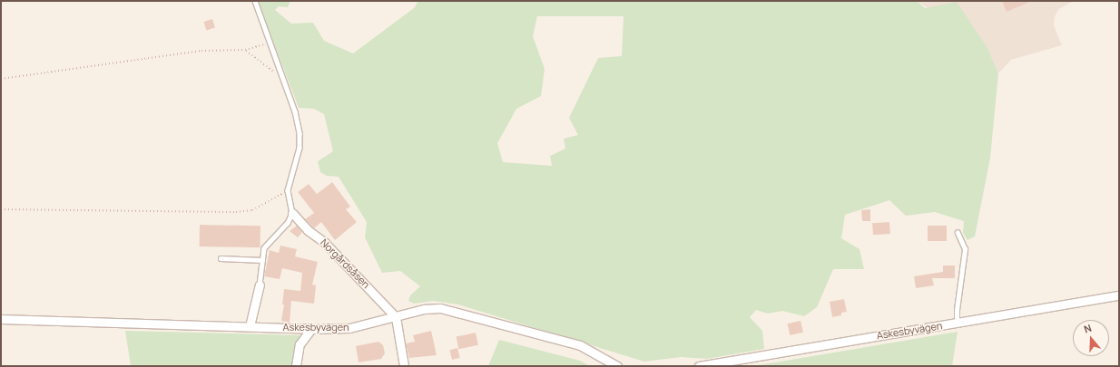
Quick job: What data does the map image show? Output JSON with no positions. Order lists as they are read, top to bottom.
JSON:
{
  "streets": {
    "street": ["Norgårdsåsen", "Askesbyvägen"]
  },
  "crossings": [
    ["Norgårdsåsen", "Askesbyvägen"]
  ],
  "north": "top"
}
